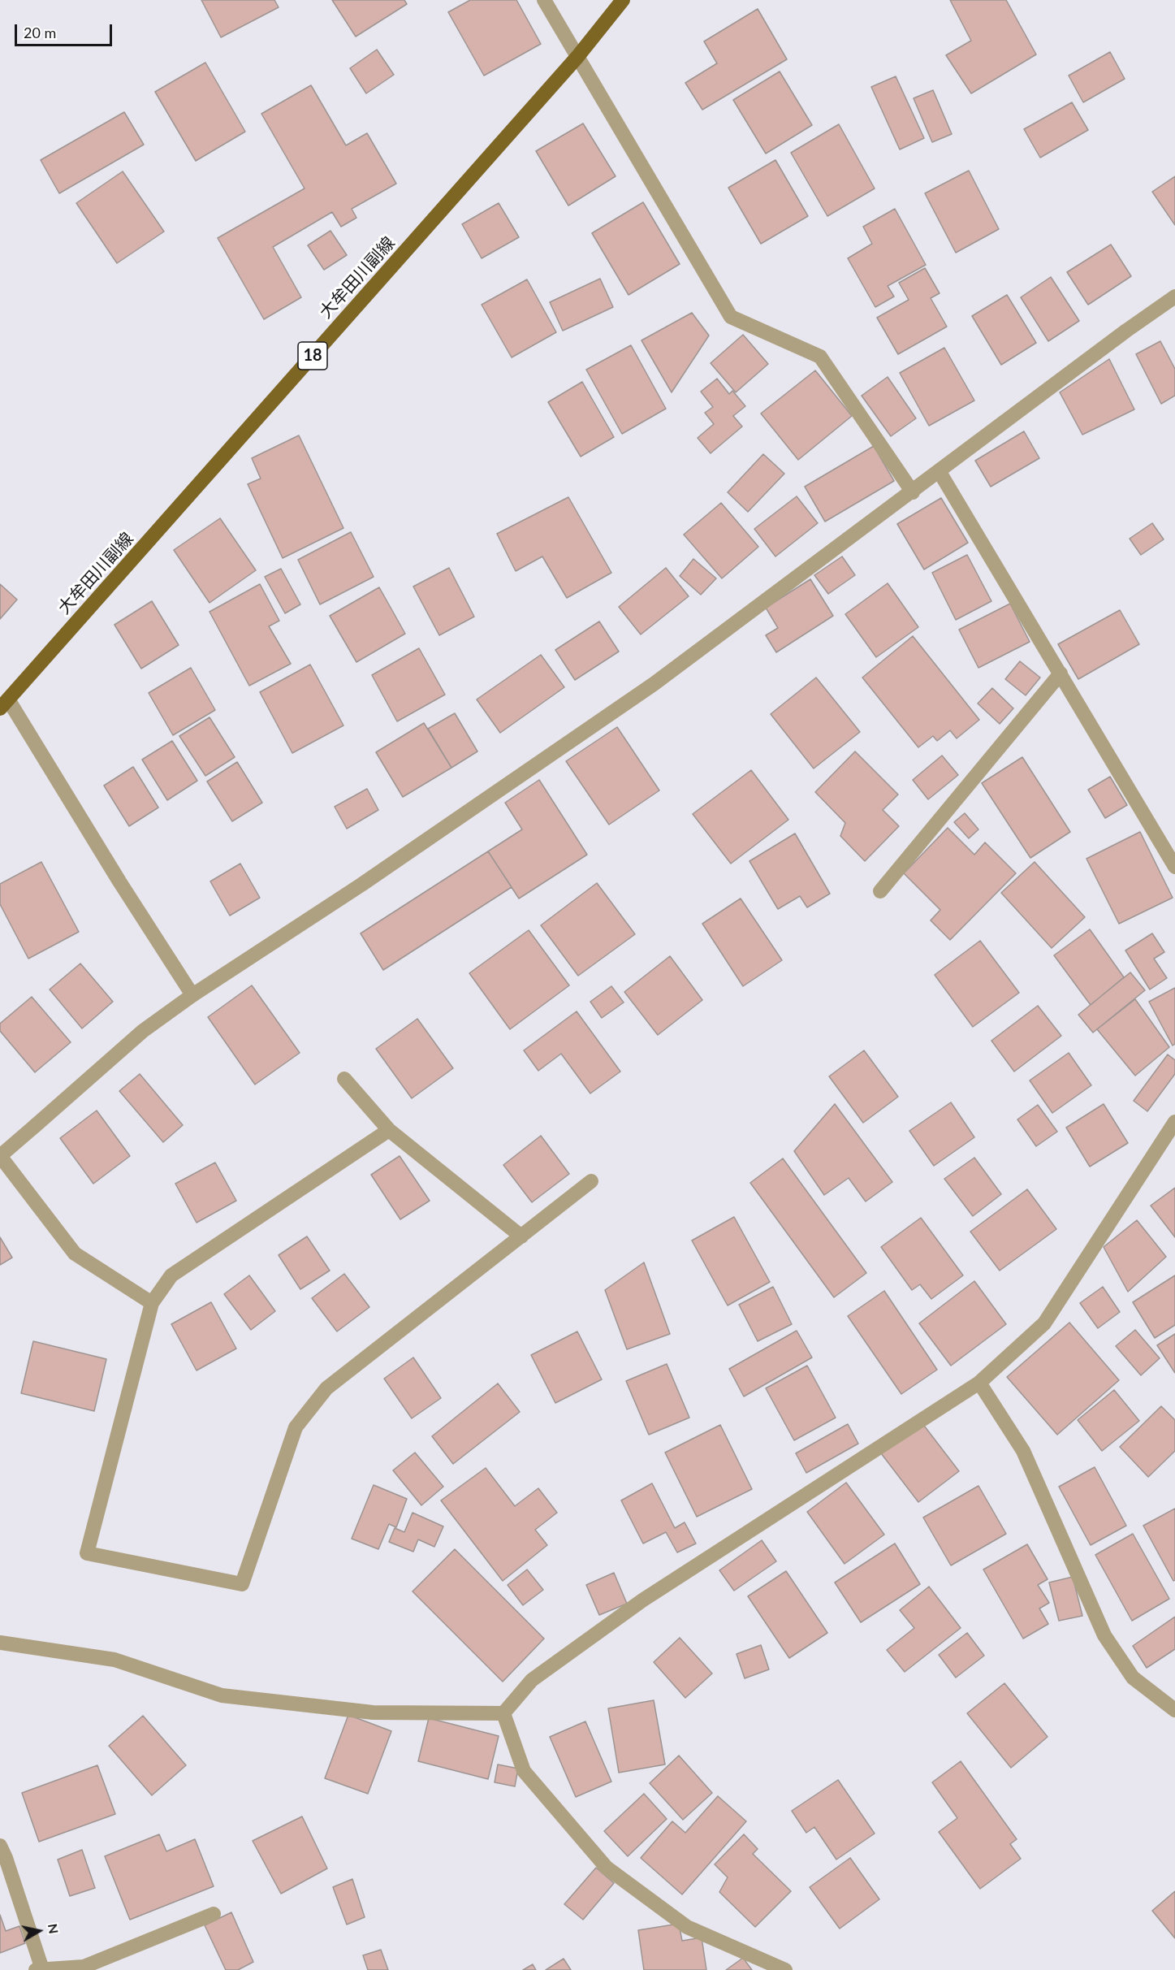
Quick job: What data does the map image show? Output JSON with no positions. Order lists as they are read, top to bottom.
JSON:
{
  "streets": {
    "main road": ["大牟田川副線", "18"]
  },
  "scale_bar": "20 m",
  "north": "right"
}
